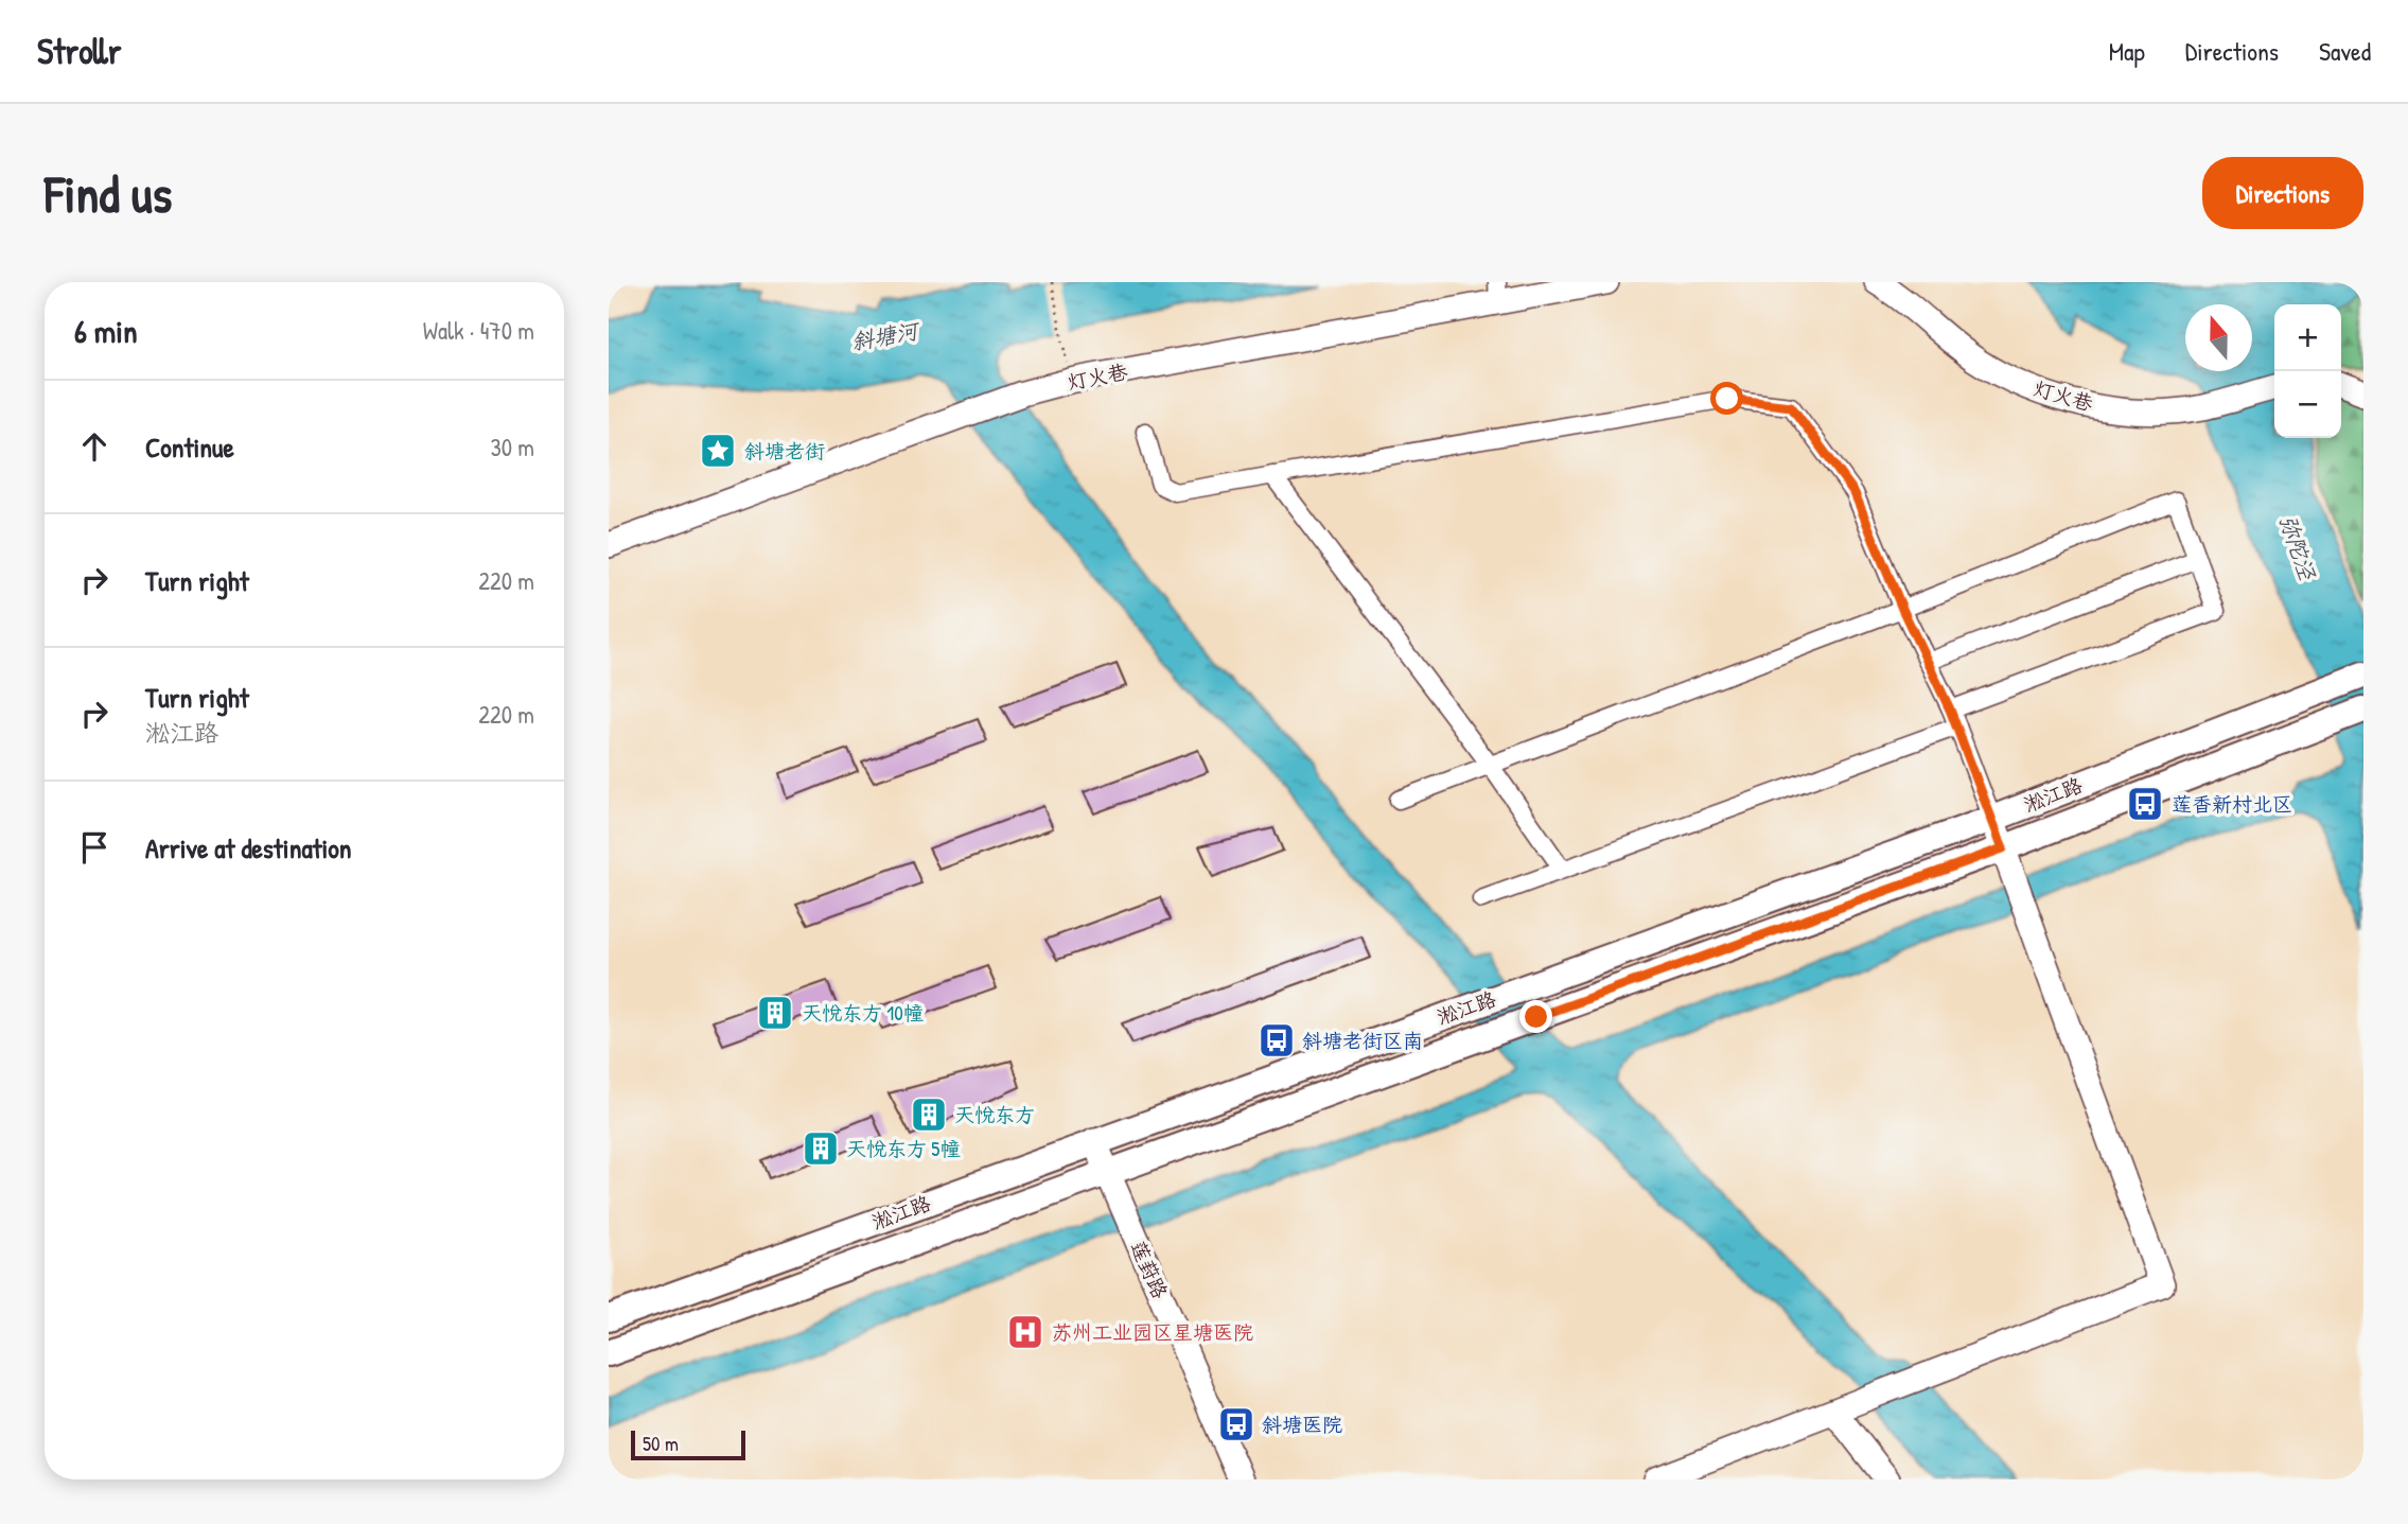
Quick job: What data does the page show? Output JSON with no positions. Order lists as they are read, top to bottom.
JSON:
{
  "streets": {
    "main road": ["淞江路"],
    "street": ["灯火巷", "莲葑路"]
  },
  "crossings": [
    ["淞江路", "莲葑路"]
  ],
  "water": ["斜塘河", "弥陀泾"],
  "places": {
    "place": ["斜塘老街"],
    "bus stop": ["莲香新村北区", "斜塘老街区南", "斜塘医院"],
    "building": ["天悦东方 10幢", "天悦东方", "天悦东方 5幢"],
    "hospital": ["苏州工业园区星塘医院"]
  },
  "scale_bar": "50 m",
  "north": "top",
  "page": {
    "header": "Strollr",
    "nav": ["Map", "Directions", "Saved"],
    "buttons": "Directions",
    "title": "Find us",
    "heading": ["6 min", "Walk · 470 m"],
    "map_buttons": ["+", "−"],
    "list": [
      ["Continue", "30 m"],
      ["Turn right", "220 m"],
      ["Turn right", "淞江路", "220 m"],
      "Arrive at destination"
    ],
    "scale": "50 m"
  }
}
